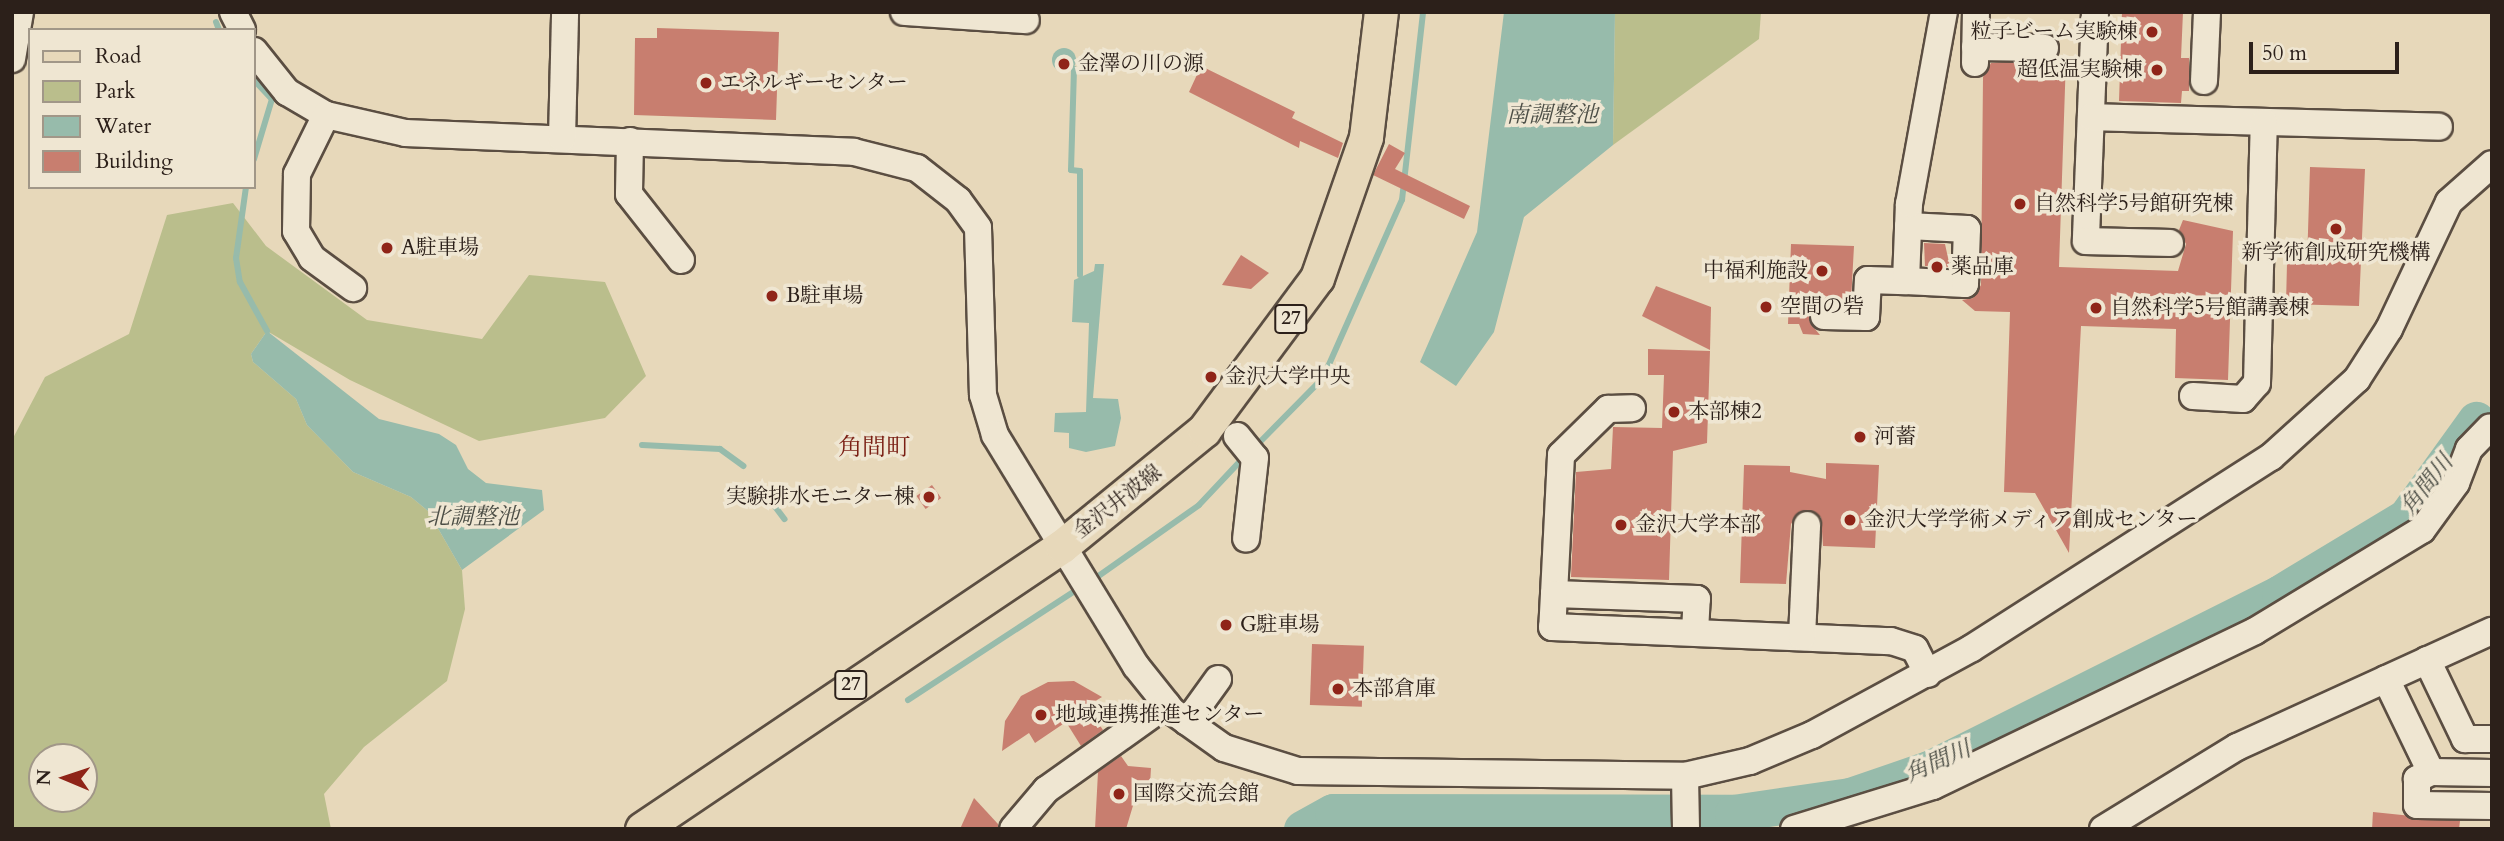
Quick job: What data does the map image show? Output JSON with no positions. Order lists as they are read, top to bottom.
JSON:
{
  "streets": {
    "main road": ["27", "金沢井波線"]
  },
  "districts": ["角間町"],
  "water": ["南調整池", "角間川", "北調整池"],
  "places": [
    "粒子ビーム実験棟",
    "金澤の川の源",
    "超低温実験棟",
    "エネルギーセンター",
    "自然科学5号館研究棟",
    "新学術創成研究機構",
    "A駐車場",
    "薬品庫",
    "中福利施設",
    "B駐車場",
    "空間の砦",
    "自然科学5号館講義棟",
    "金沢大学中央",
    "本部棟2",
    "河蓄",
    "実験排水モニター棟",
    "金沢大学学術メディア創成センター",
    "金沢大学本部",
    "G駐車場",
    "本部倉庫",
    "地域連携推進センター",
    "国際交流会館"
  ],
  "legend": [
    "Road",
    "Park",
    "Water",
    "Building"
  ],
  "scale_bar": "50 m",
  "north": "left"
}
